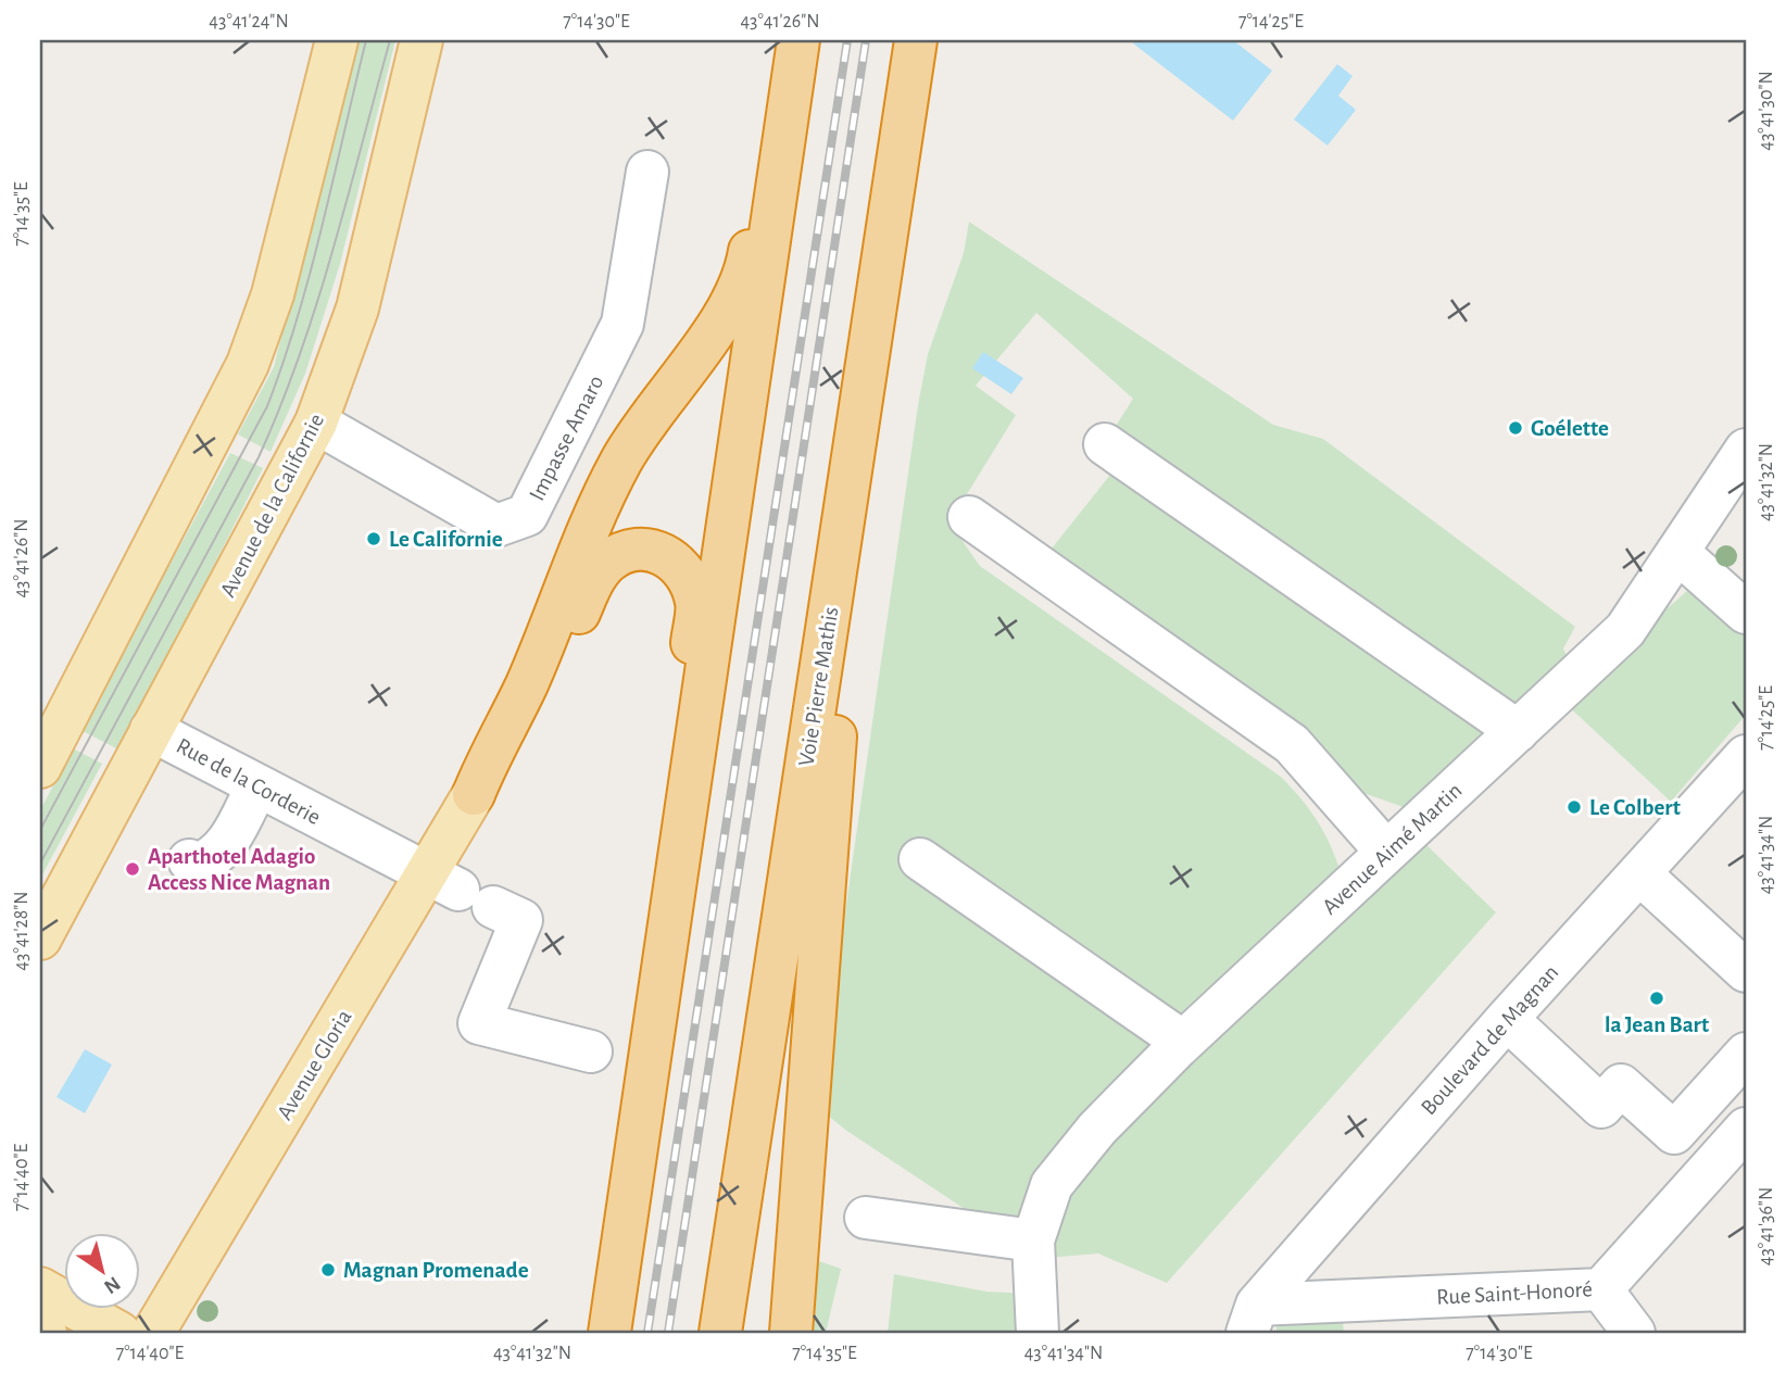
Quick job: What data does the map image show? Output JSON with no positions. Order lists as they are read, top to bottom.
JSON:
{
  "streets": {
    "highway": ["Voie Pierre Mathis"],
    "main road": ["Avenue de la Californie", "Avenue Gloria"],
    "street": [
      "Impasse Amaro",
      "Rue de la Corderie",
      "Avenue Aimé Martin",
      "Boulevard de Magnan",
      "Rue Saint-Honoré"
    ]
  },
  "crossings": [
    ["Impasse Amaro", "Avenue de la Californie"],
    ["Avenue de la Californie", "Rue de la Corderie"],
    ["Rue de la Corderie", "Avenue Gloria"],
    ["Boulevard de Magnan", "Rue Saint-Honoré"]
  ],
  "places": [
    "Goélette",
    "Le Californie",
    "Le Colbert",
    "Aparthotel Adagio Access Nice Magnan",
    "la Jean Bart",
    "Magnan Promenade"
  ],
  "north": "bottom right",
  "coordinates": [
    "43°41'24\"N",
    "7°14'30\"E",
    "43°41'26\"N",
    "7°14'25\"E",
    "43°41'30\"N",
    "7°14'35\"E",
    "43°41'32\"N",
    "43°41'34\"N",
    "43°41'28\"N",
    "7°14'40\"E",
    "43°41'36\"N"
  ]
}
